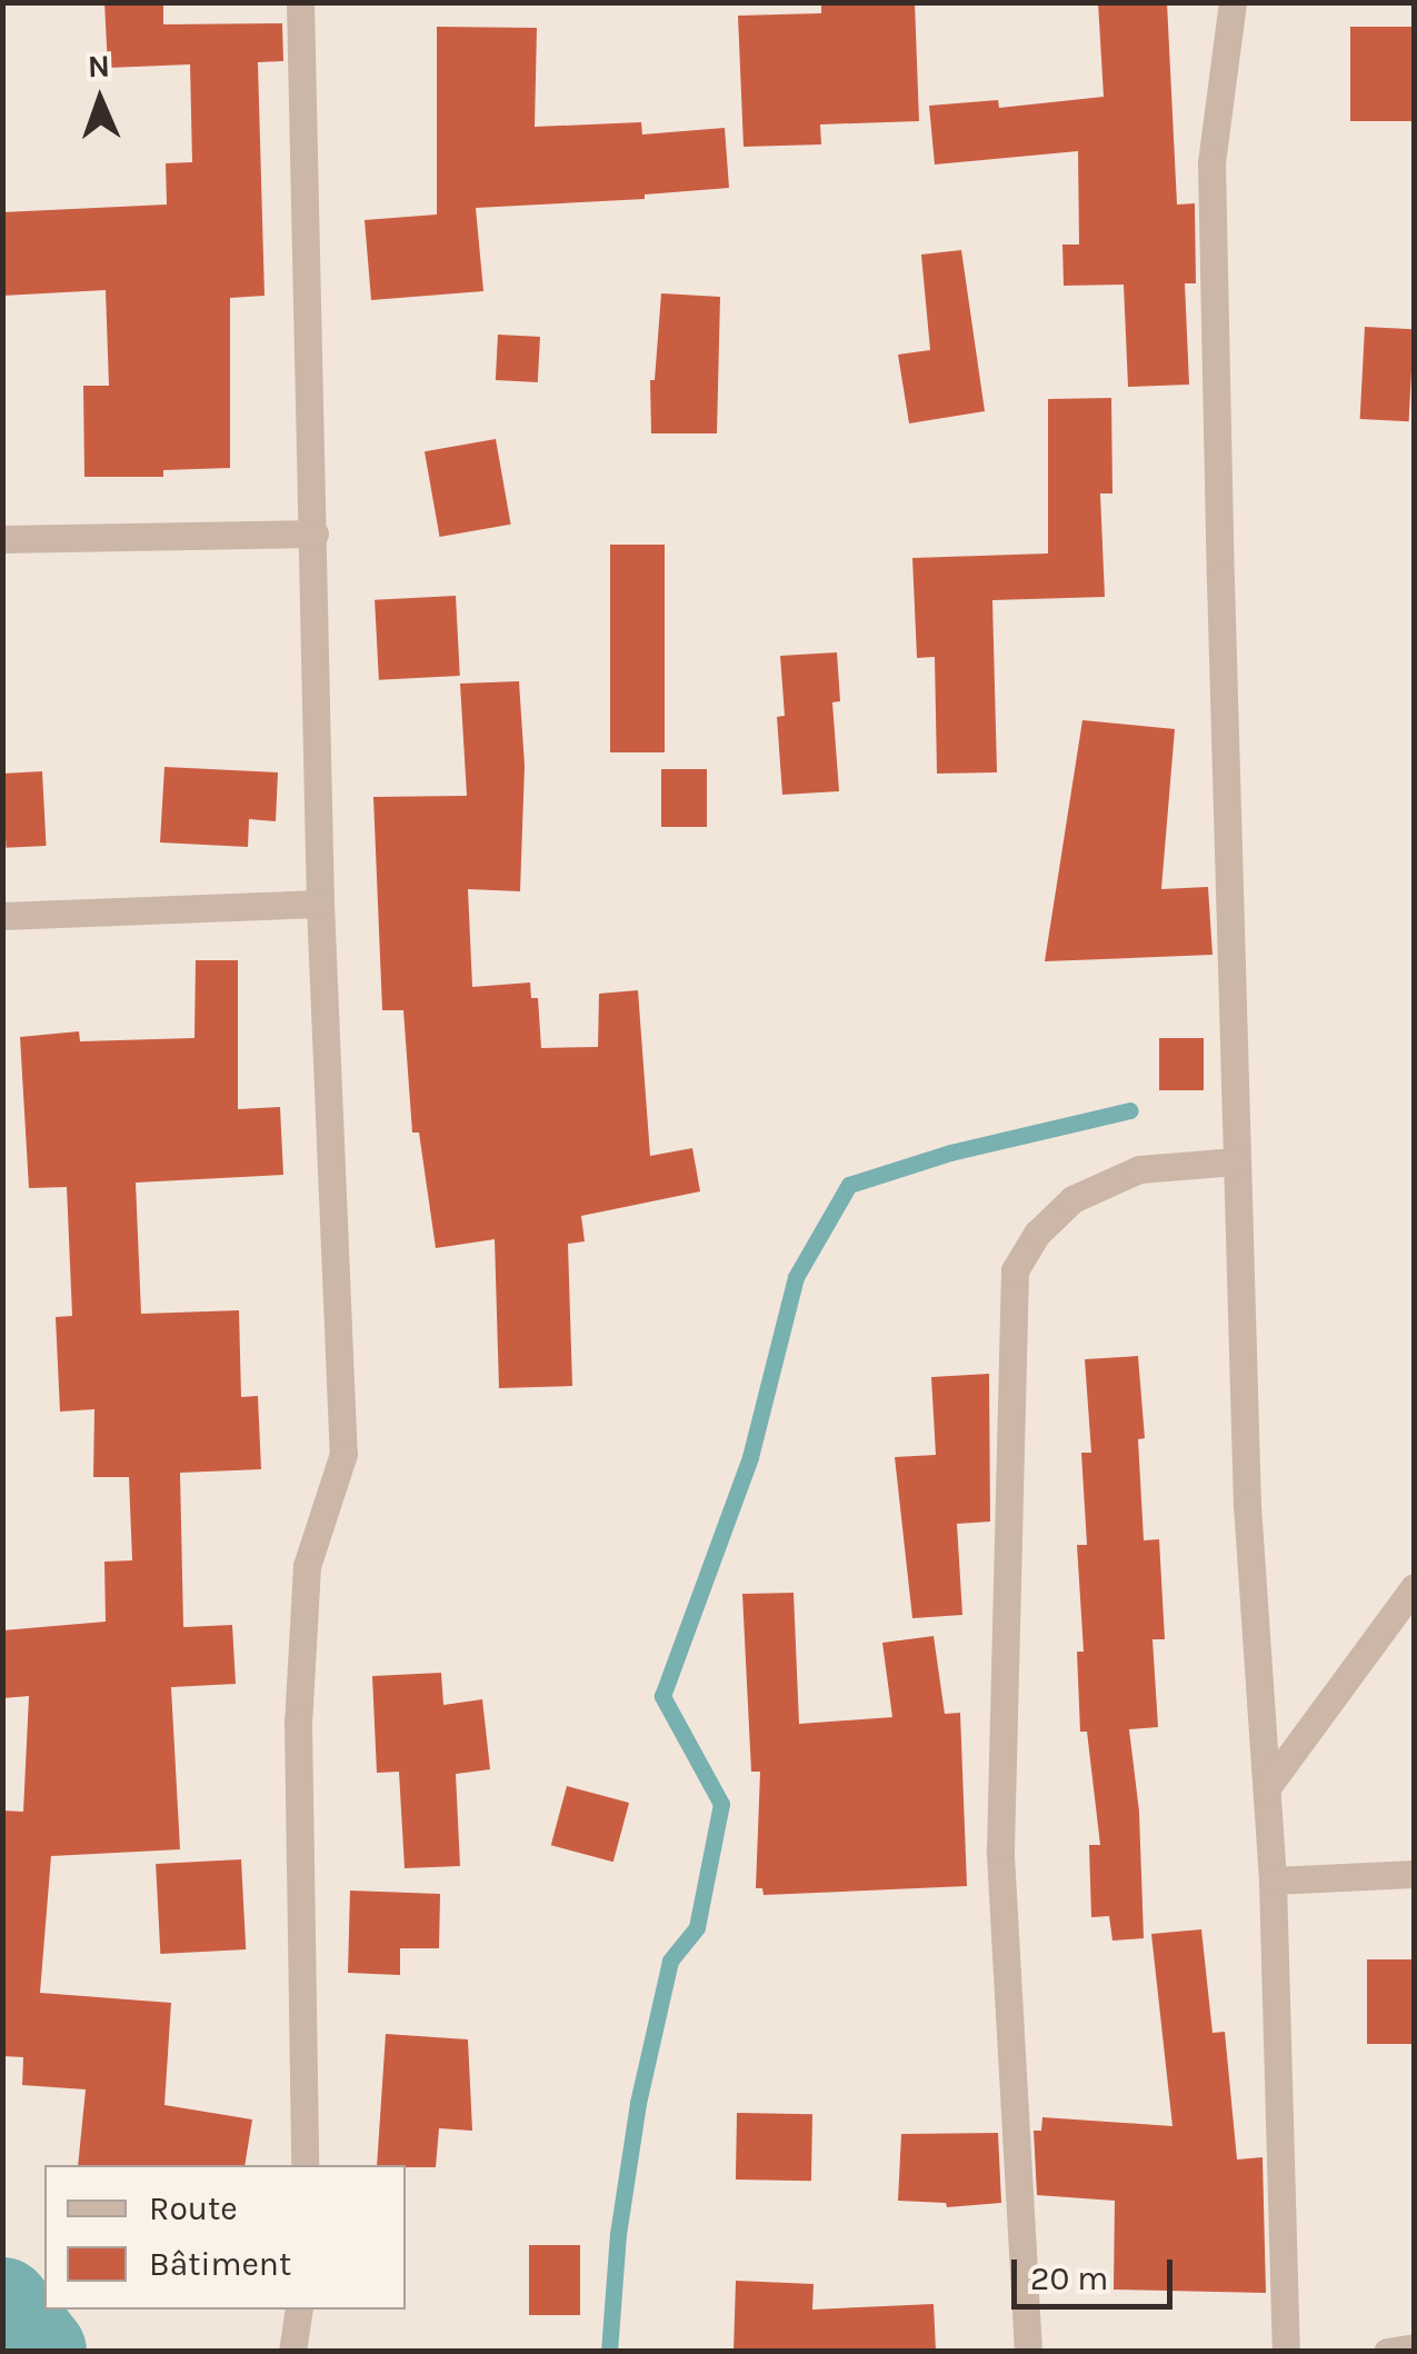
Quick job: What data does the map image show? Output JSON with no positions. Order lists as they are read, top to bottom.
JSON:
{
  "legend": ["Route", "Bâtiment"],
  "scale_bar": "20 m",
  "north": "top"
}
